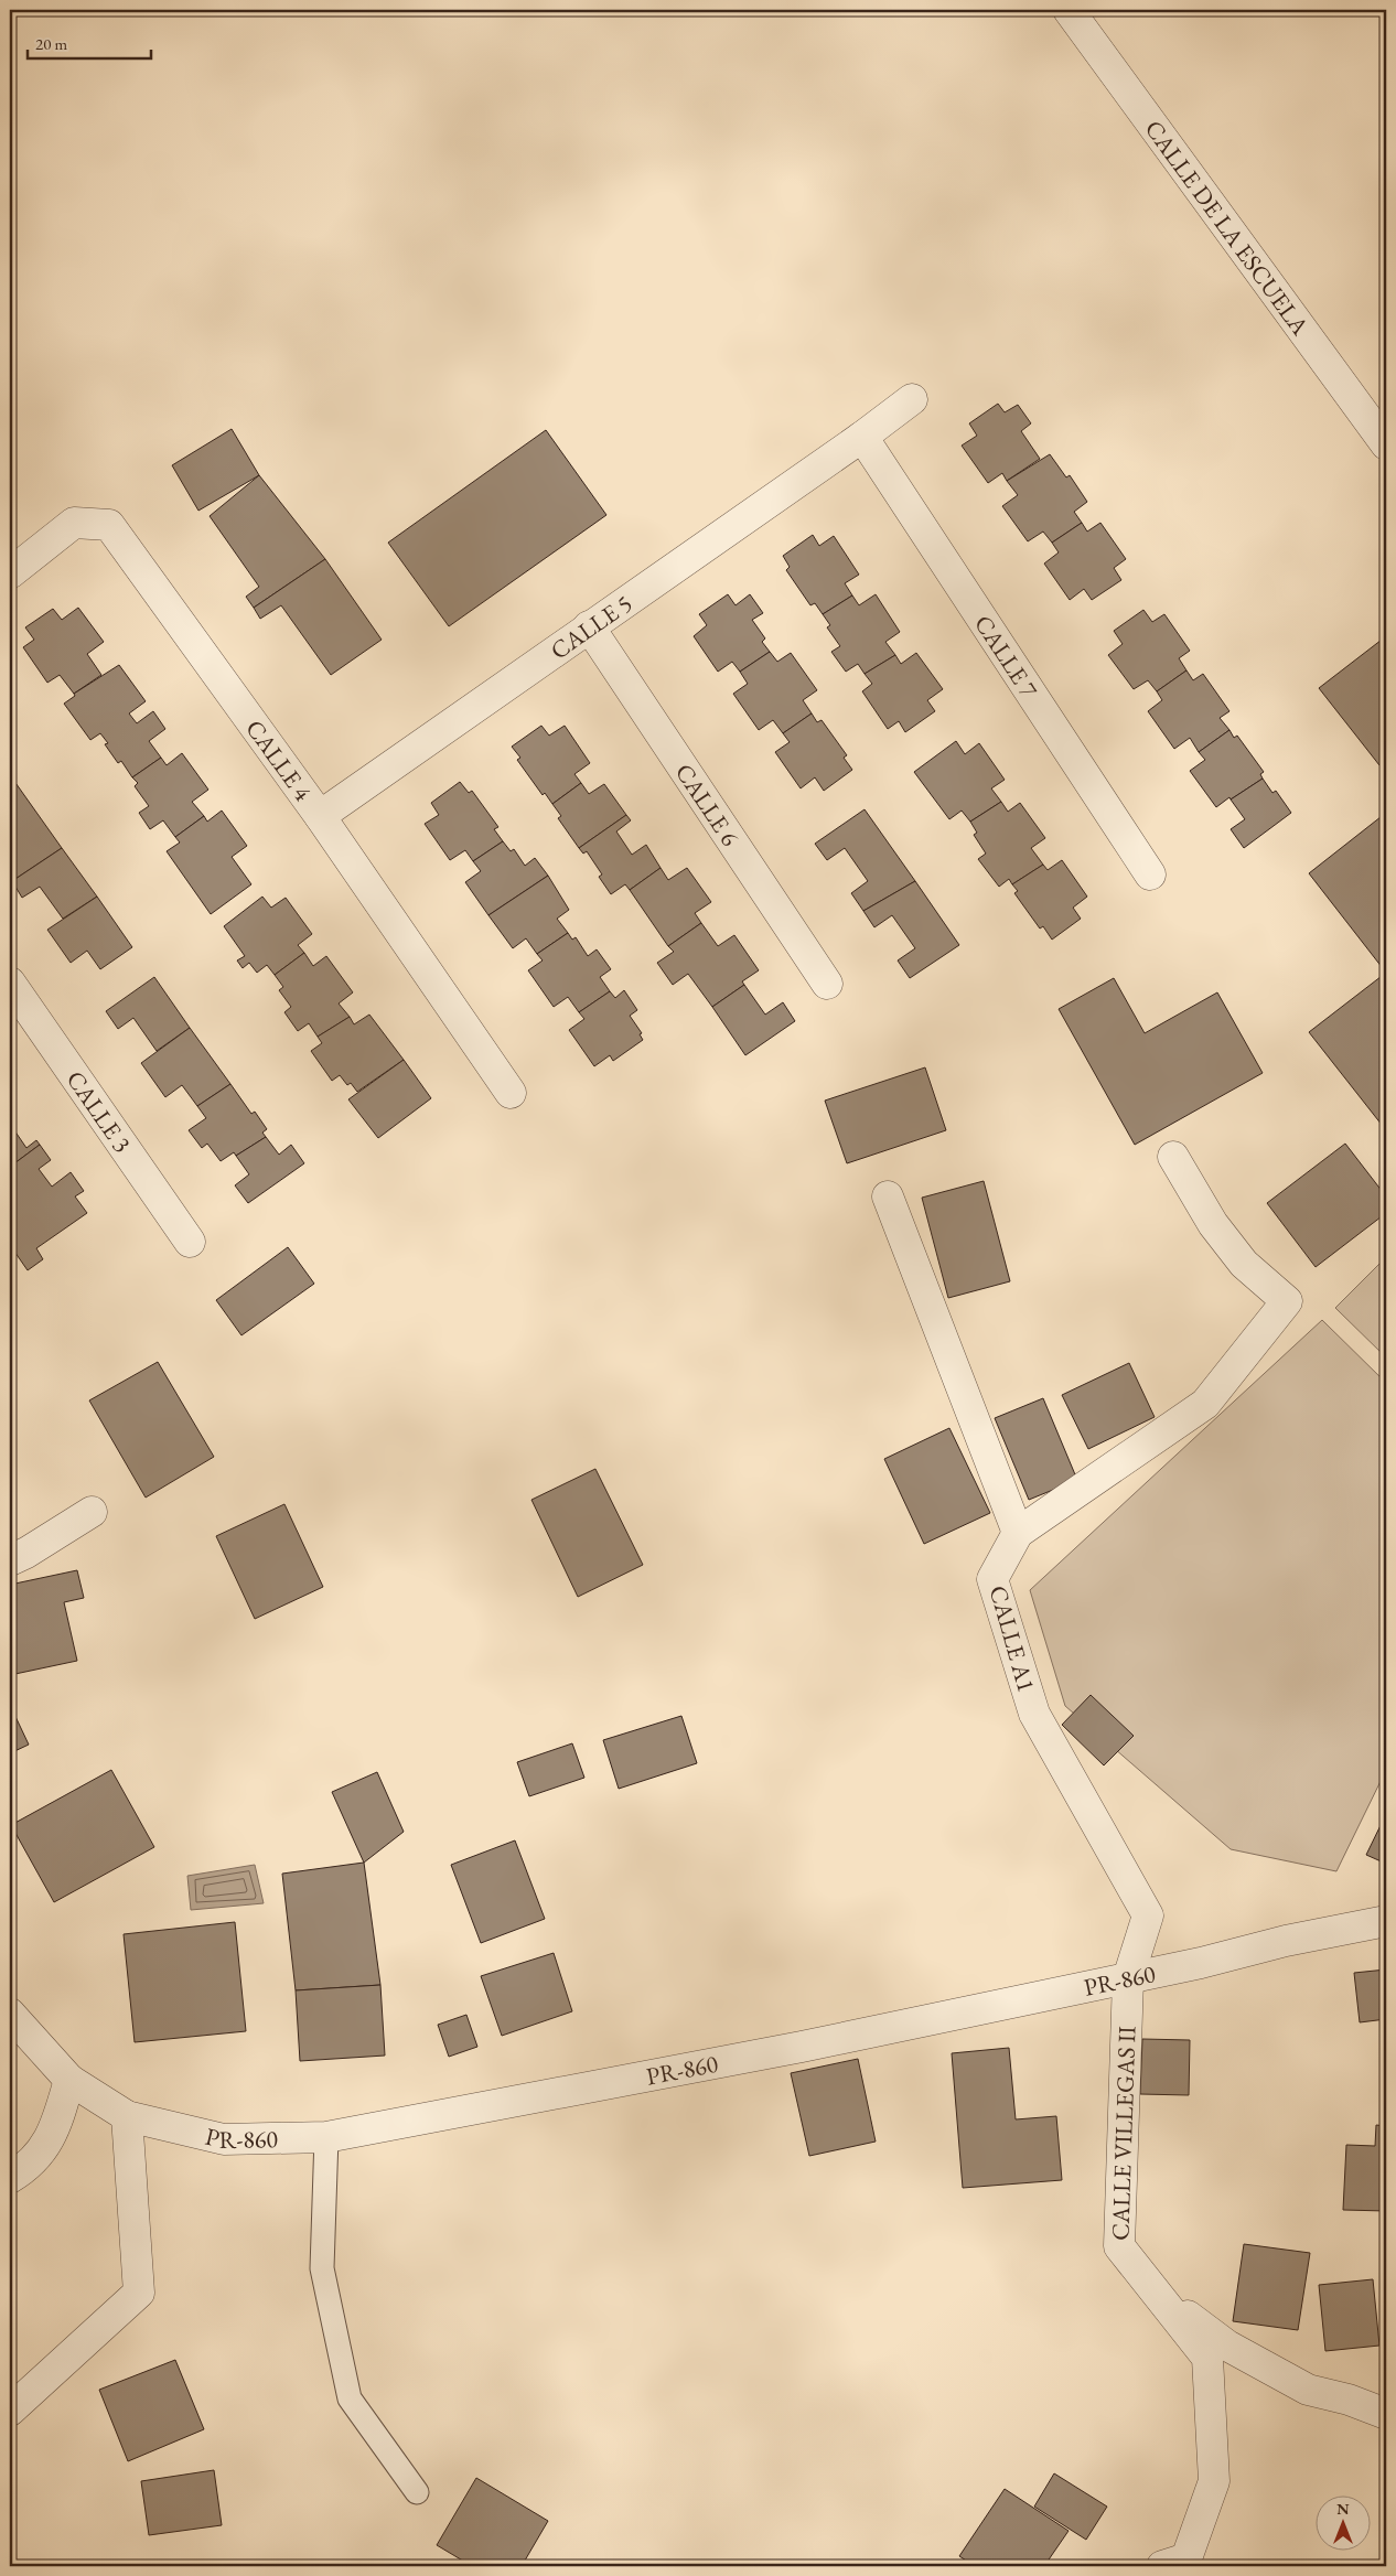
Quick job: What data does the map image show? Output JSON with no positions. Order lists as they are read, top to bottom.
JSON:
{
  "streets": {
    "street": [
      "CALLE DE LA ESCUELA",
      "CALLE 5",
      "CALLE 7",
      "CALLE 4",
      "CALLE 6",
      "CALLE 3",
      "CALLE A1",
      "PR-860",
      "CALLE VILLEGAS II"
    ]
  },
  "crossings": [
    ["CALLE 5", "CALLE 7"],
    ["CALLE 5", "CALLE 4"],
    ["CALLE 5", "CALLE 6"],
    ["CALLE A1", "PR-860"],
    ["CALLE A1", "CALLE VILLEGAS II"],
    ["PR-860", "CALLE VILLEGAS II"]
  ],
  "scale_bar": "20 m",
  "north": "top"
}
